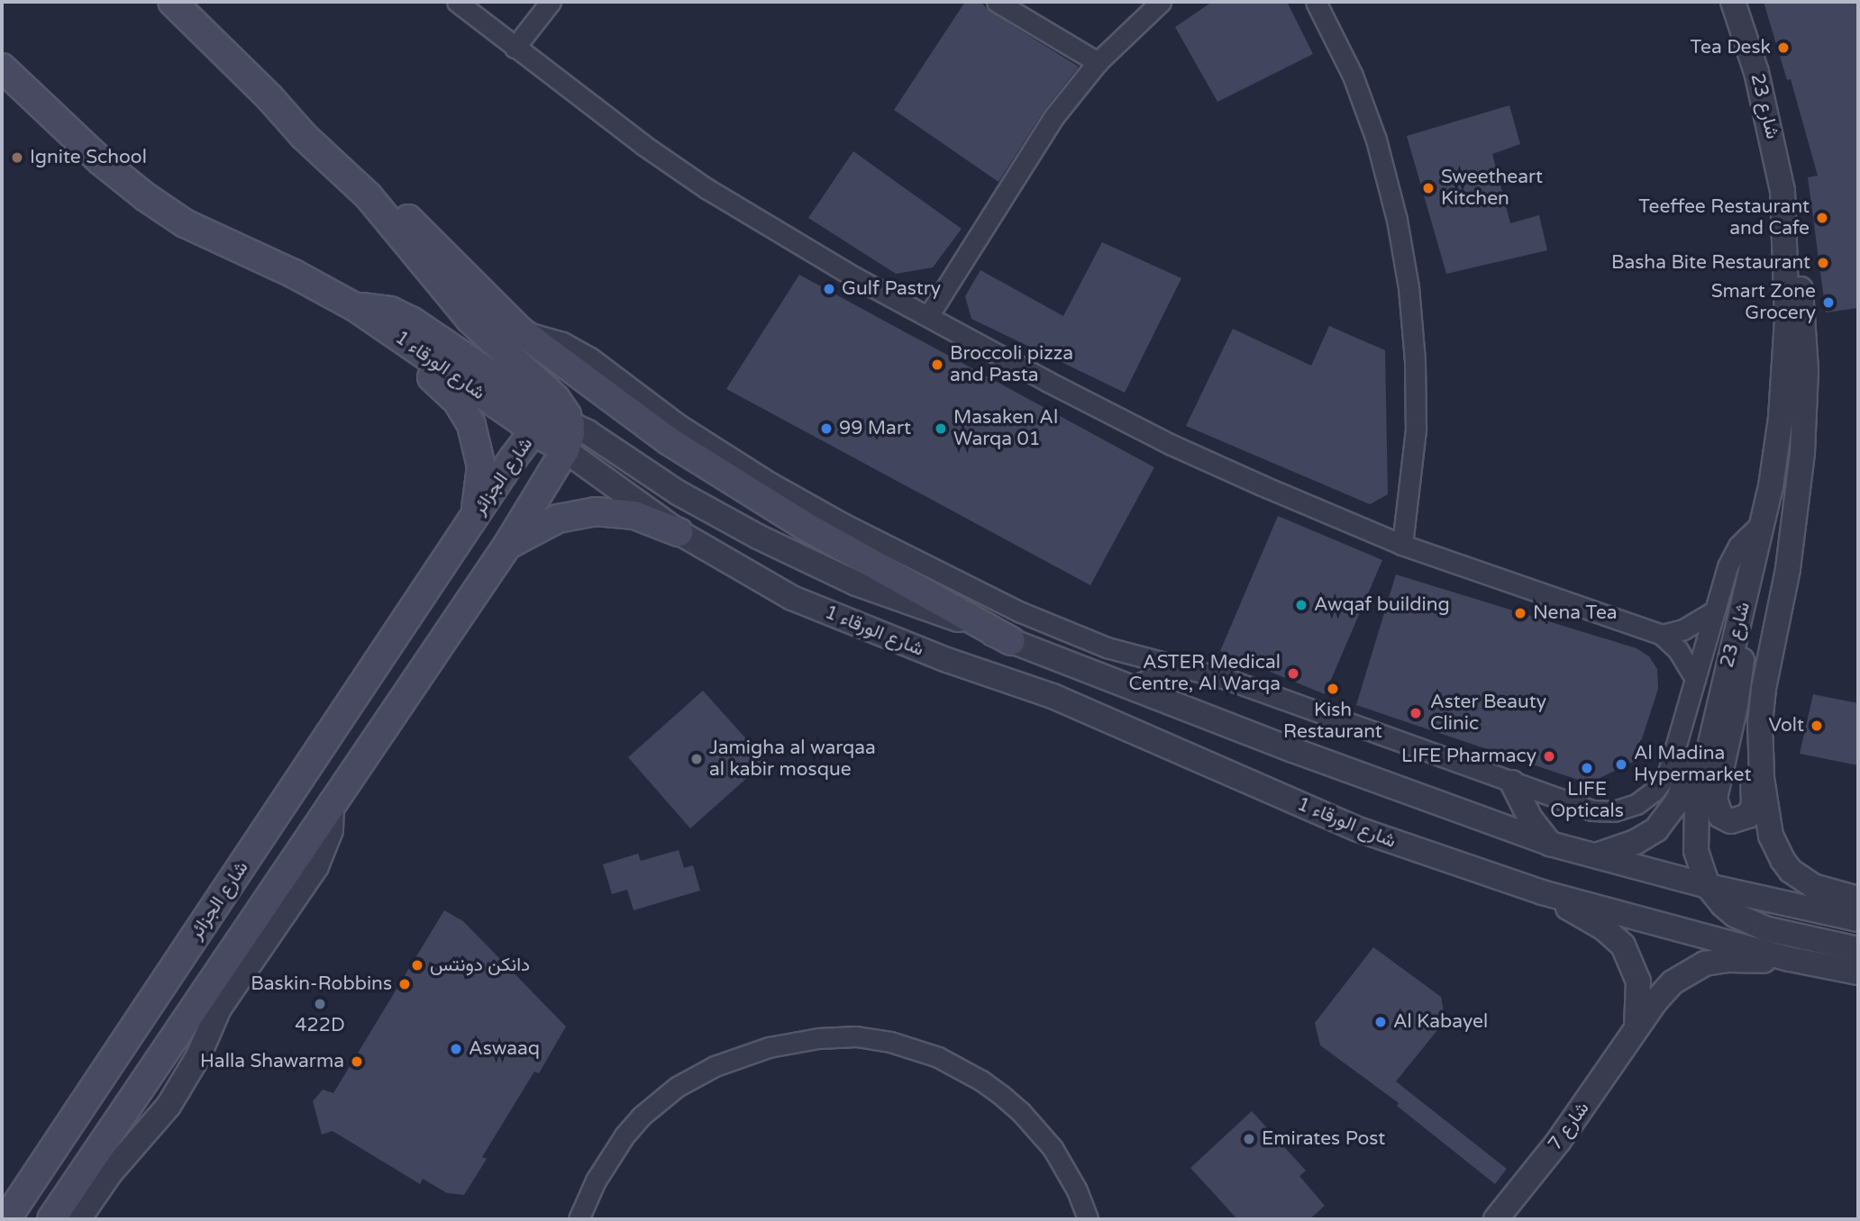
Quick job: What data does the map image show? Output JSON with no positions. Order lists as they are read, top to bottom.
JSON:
{
  "streets": {
    "main road": ["شارع الورقاء 1", "شارع الجزائر"],
    "street": ["شارع 23", "شارع 7"]
  },
  "crossings": [
    ["شارع 23", "شارع الورقاء 1"],
    ["شارع الورقاء 1", "شارع الجزائر"],
    ["شارع الورقاء 1", "شارع 7"]
  ],
  "places": [
    "Tea Desk",
    "Ignite School",
    "Sweetheart Kitchen",
    "Teeffee Restaurant and Cafe",
    "Basha Bite Restaurant",
    "Gulf Pastry",
    "Smart Zone Grocery",
    "Broccoli pizza and Pasta",
    "99 Mart",
    "Masaken Al Warqa 01",
    "Awqaf building",
    "Nena Tea",
    "ASTER Medical Centre, Al Warqa",
    "Kish Restaurant",
    "Aster Beauty Clinic",
    "Volt",
    "LIFE Pharmacy",
    "Jamigha al warqaa al kabir mosque",
    "Al Madina Hypermarket",
    "LIFE Opticals",
    "دانكن دونتس",
    "Baskin-Robbins",
    "422D",
    "Al Kabayel",
    "Aswaaq",
    "Halla Shawarma",
    "Emirates Post"
  ]
}
